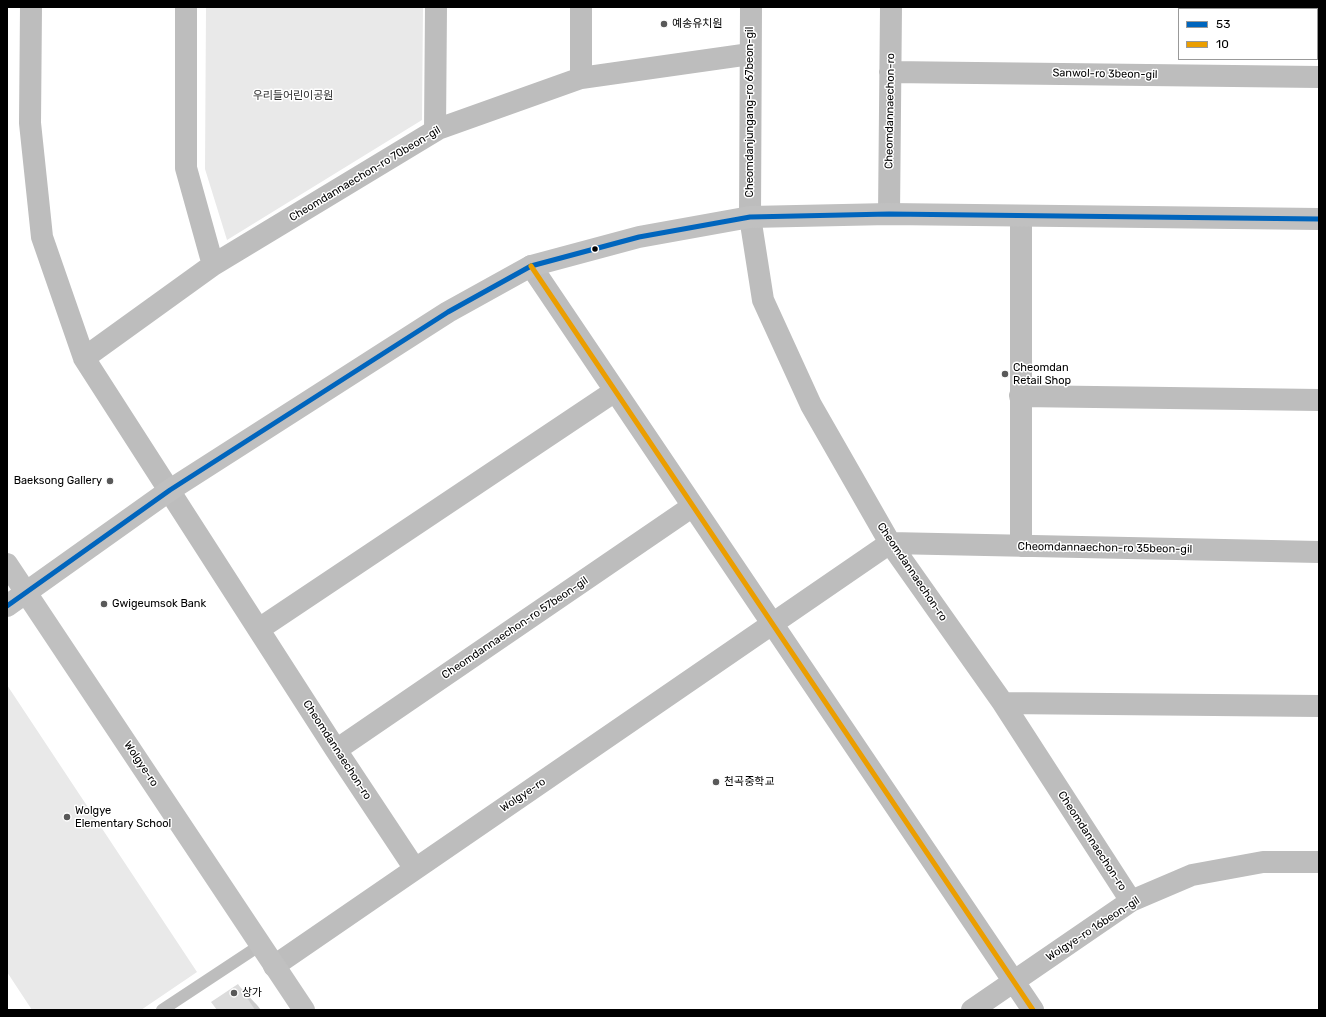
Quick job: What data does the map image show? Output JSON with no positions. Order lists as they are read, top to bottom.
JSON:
{
  "streets": {
    "street": [
      "Sanwol-ro 3beon-gil",
      "Cheomdannaechon-ro",
      "Cheomdanjungang-ro 67beon-gil",
      "Cheomdannaechon-ro 70beon-gil",
      "Cheomdannaechon-ro 35beon-gil",
      "Cheomdannaechon-ro 57beon-gil",
      "Wolgye-ro",
      "Wolgye-ro 16beon-gil"
    ]
  },
  "crossings": [
    ["Sanwol-ro 3beon-gil", "Cheomdannaechon-ro"],
    ["Cheomdannaechon-ro", "Cheomdanjungang-ro 67beon-gil"],
    ["Cheomdannaechon-ro", "Cheomdannaechon-ro 35beon-gil"],
    ["Cheomdannaechon-ro", "Cheomdannaechon-ro 57beon-gil"],
    ["Cheomdannaechon-ro", "Wolgye-ro"],
    ["Cheomdannaechon-ro", "Wolgye-ro 16beon-gil"],
    ["Cheomdanjungang-ro 67beon-gil", "Cheomdannaechon-ro 70beon-gil"],
    ["Cheomdannaechon-ro 35beon-gil", "Wolgye-ro"]
  ],
  "parks": ["우리들어린이공원"],
  "places": [
    "예송유치원",
    "Cheomdan Retail Shop",
    "Baeksong Gallery",
    "Gwigeumsok Bank",
    "천곡중학교",
    "Wolgye Elementary School",
    "상가"
  ],
  "lines": ["transit line 53", "transit line 10"],
  "legend": ["53", "10"]
}
